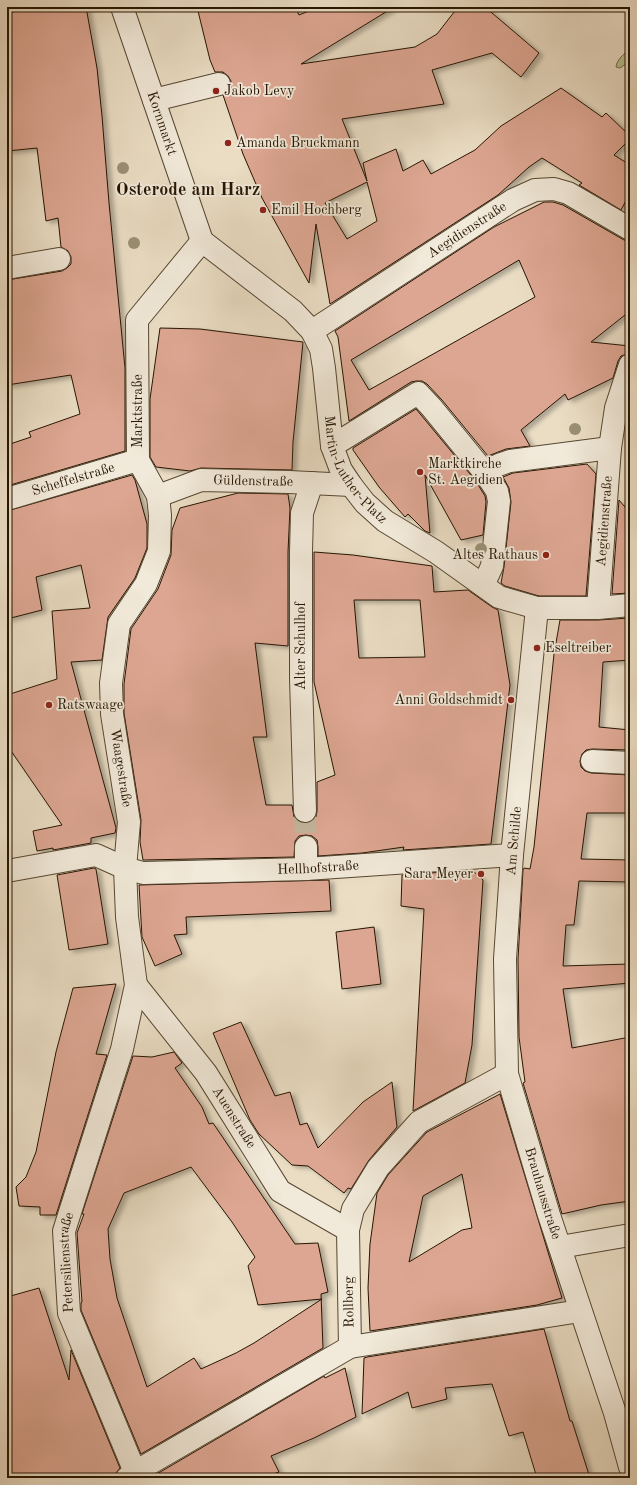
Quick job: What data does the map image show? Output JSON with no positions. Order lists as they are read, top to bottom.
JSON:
{
  "streets": {
    "street": [
      "Kornmarkt",
      "Aegidienstraße",
      "Marktstraße",
      "Martin-Luther-Platz",
      "Scheffelstraße",
      "Güldenstraße",
      "Alter Schulhof",
      "Waagestraße",
      "Am Schilde",
      "Hellhofstraße",
      "Auenstraße",
      "Brauhausstraße",
      "Petersilienstraße",
      "Rollberg"
    ]
  },
  "crossings": [
    ["Kornmarkt", "Marktstraße"],
    ["Kornmarkt", "Martin-Luther-Platz"],
    ["Aegidienstraße", "Martin-Luther-Platz"],
    ["Marktstraße", "Martin-Luther-Platz"],
    ["Marktstraße", "Scheffelstraße"],
    ["Marktstraße", "Güldenstraße"],
    ["Marktstraße", "Waagestraße"],
    ["Martin-Luther-Platz", "Güldenstraße"],
    ["Martin-Luther-Platz", "Am Schilde"],
    ["Güldenstraße", "Alter Schulhof"],
    ["Güldenstraße", "Waagestraße"],
    ["Waagestraße", "Hellhofstraße"],
    ["Waagestraße", "Auenstraße"],
    ["Waagestraße", "Petersilienstraße"],
    ["Am Schilde", "Hellhofstraße"],
    ["Am Schilde", "Brauhausstraße"],
    ["Am Schilde", "Rollberg"],
    ["Auenstraße", "Rollberg"],
    ["Brauhausstraße", "Rollberg"],
    ["Petersilienstraße", "Rollberg"]
  ],
  "districts": ["Osterode am Harz"],
  "places": [
    "Jakob Levy",
    "Amanda Bruckmann",
    "Emil Hochberg",
    "Marktkirche St. Aegidien",
    "Altes Rathaus",
    "Eseltreiber",
    "Anni Goldschmidt",
    "Ratswaage",
    "Sara Meyer"
  ]
}
